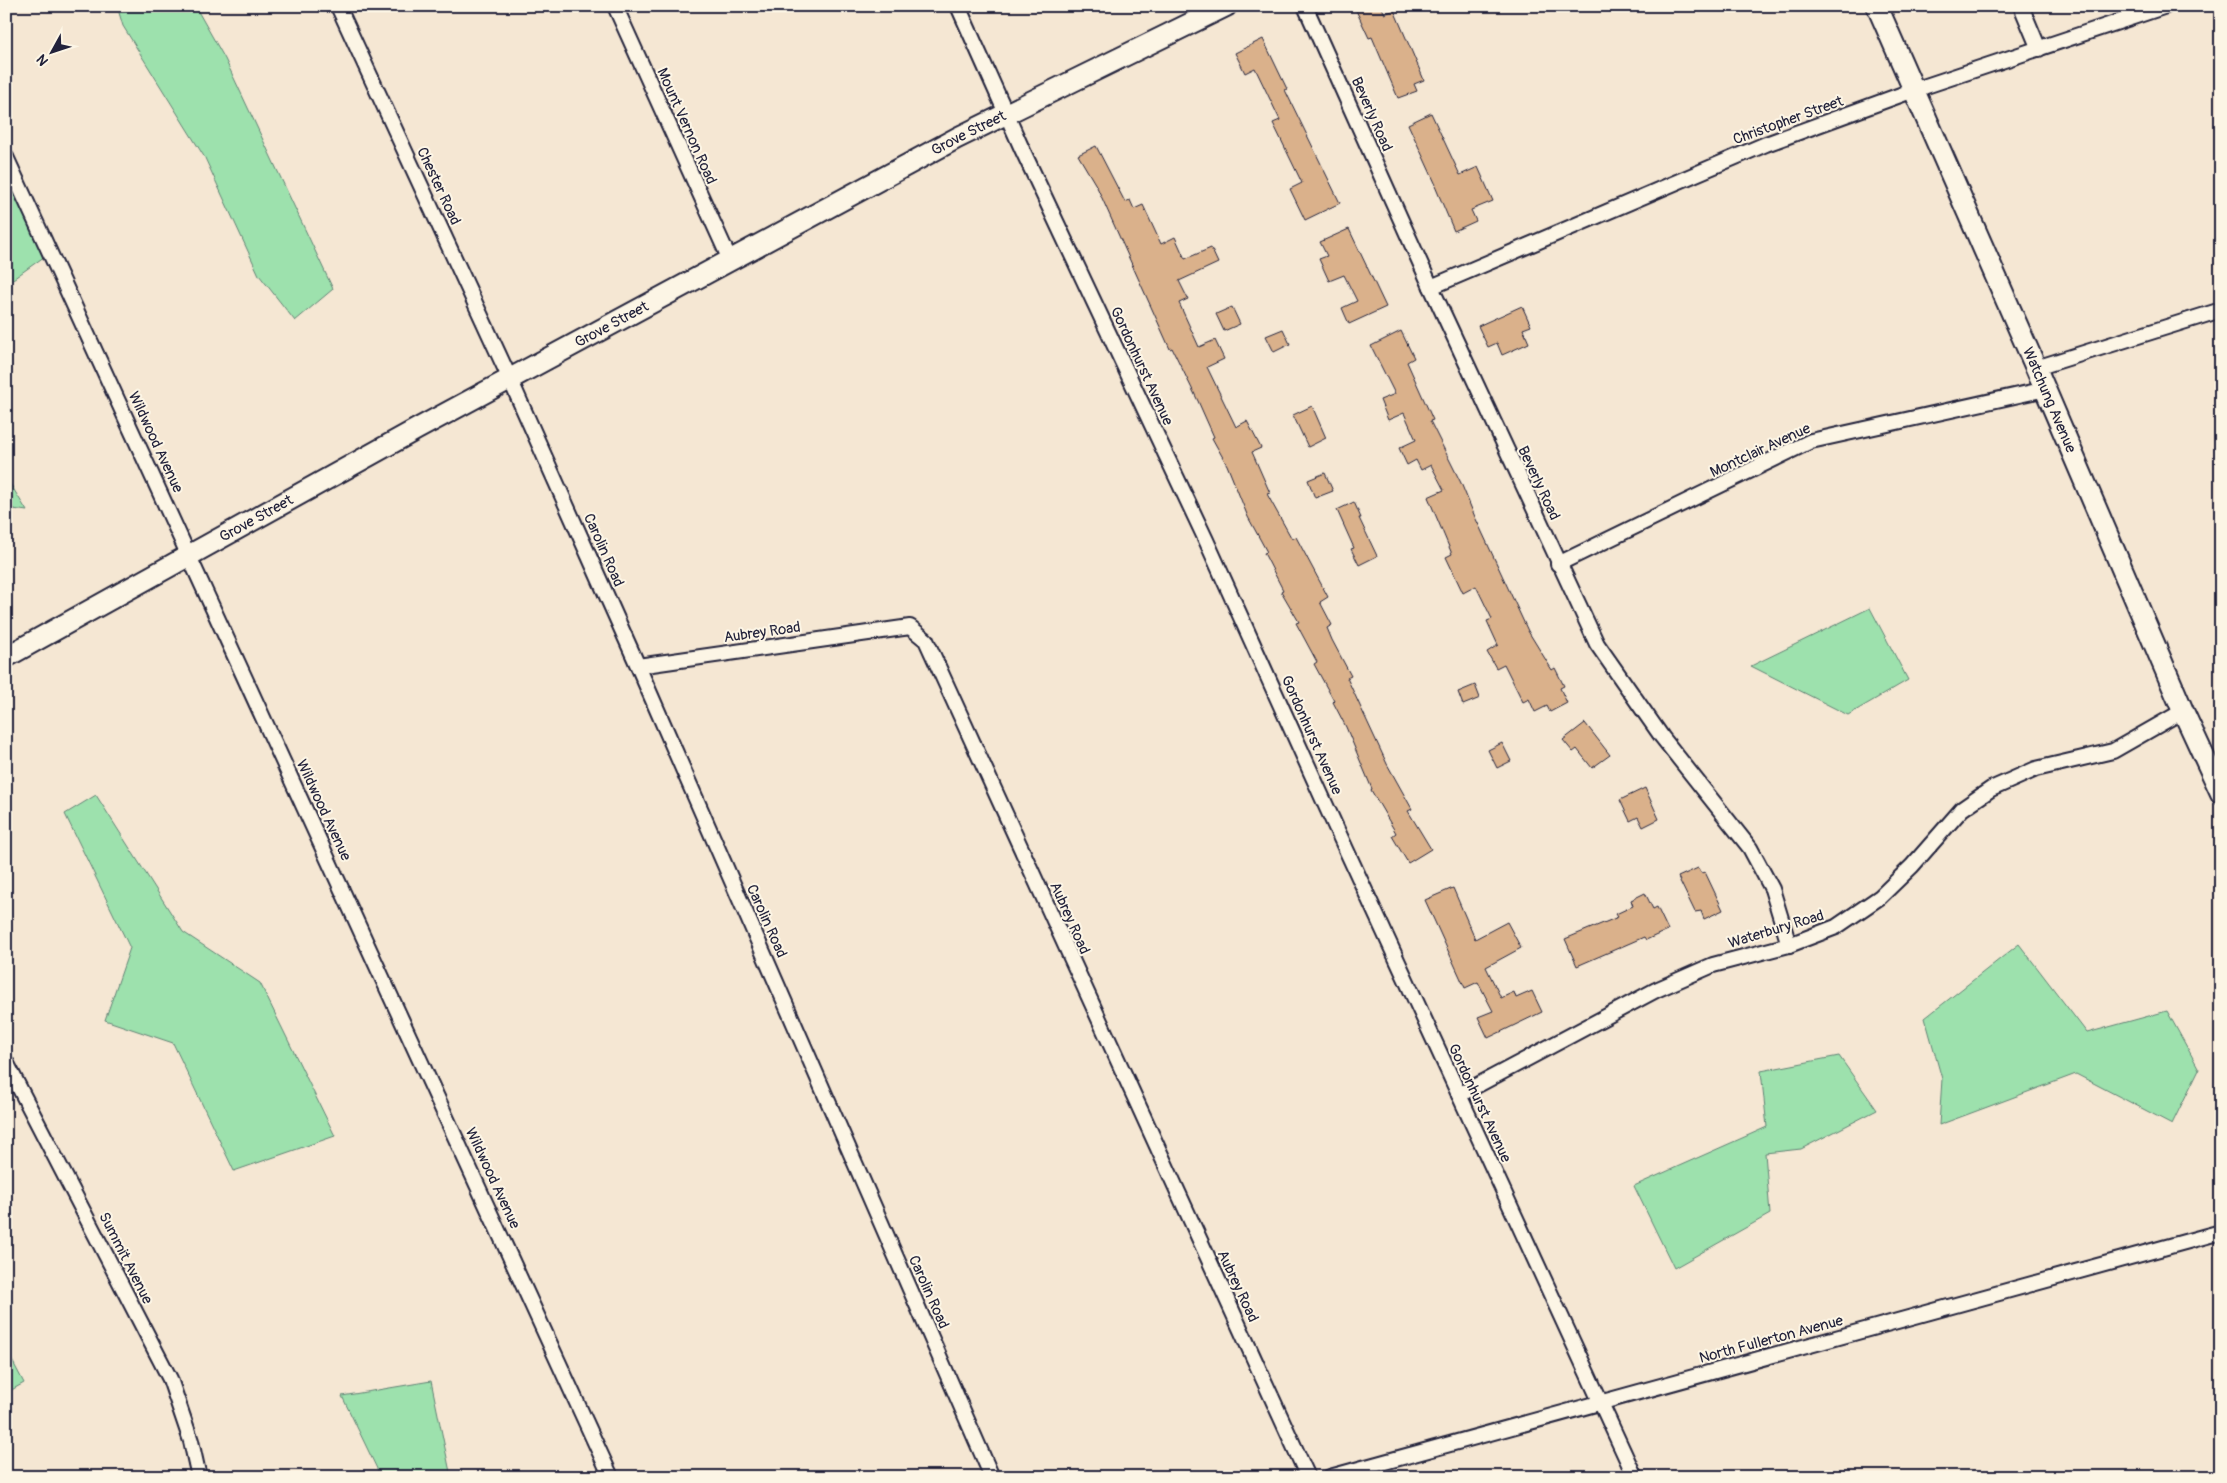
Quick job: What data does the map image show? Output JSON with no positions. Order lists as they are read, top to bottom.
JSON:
{
  "streets": {
    "main road": ["Grove Street", "Watchung Avenue"],
    "street": [
      "Beverly Road",
      "Christopher Street",
      "Mount Vernon Road",
      "Chester Road",
      "Gordonhurst Avenue",
      "Wildwood Avenue",
      "Montclair Avenue",
      "Carolin Road",
      "Aubrey Road",
      "Waterbury Road",
      "Summit Avenue",
      "North Fullerton Avenue"
    ]
  },
  "crossings": [
    ["Beverly Road", "Christopher Street"],
    ["Beverly Road", "Montclair Avenue"],
    ["Beverly Road", "Waterbury Road"],
    ["Christopher Street", "Watchung Avenue"],
    ["Mount Vernon Road", "Grove Street"],
    ["Grove Street", "Chester Road"],
    ["Grove Street", "Gordonhurst Avenue"],
    ["Grove Street", "Wildwood Avenue"],
    ["Grove Street", "Carolin Road"],
    ["Chester Road", "Carolin Road"],
    ["Gordonhurst Avenue", "Waterbury Road"],
    ["Gordonhurst Avenue", "North Fullerton Avenue"],
    ["Watchung Avenue", "Montclair Avenue"],
    ["Watchung Avenue", "Waterbury Road"],
    ["Carolin Road", "Aubrey Road"]
  ],
  "north": "bottom left"
}
